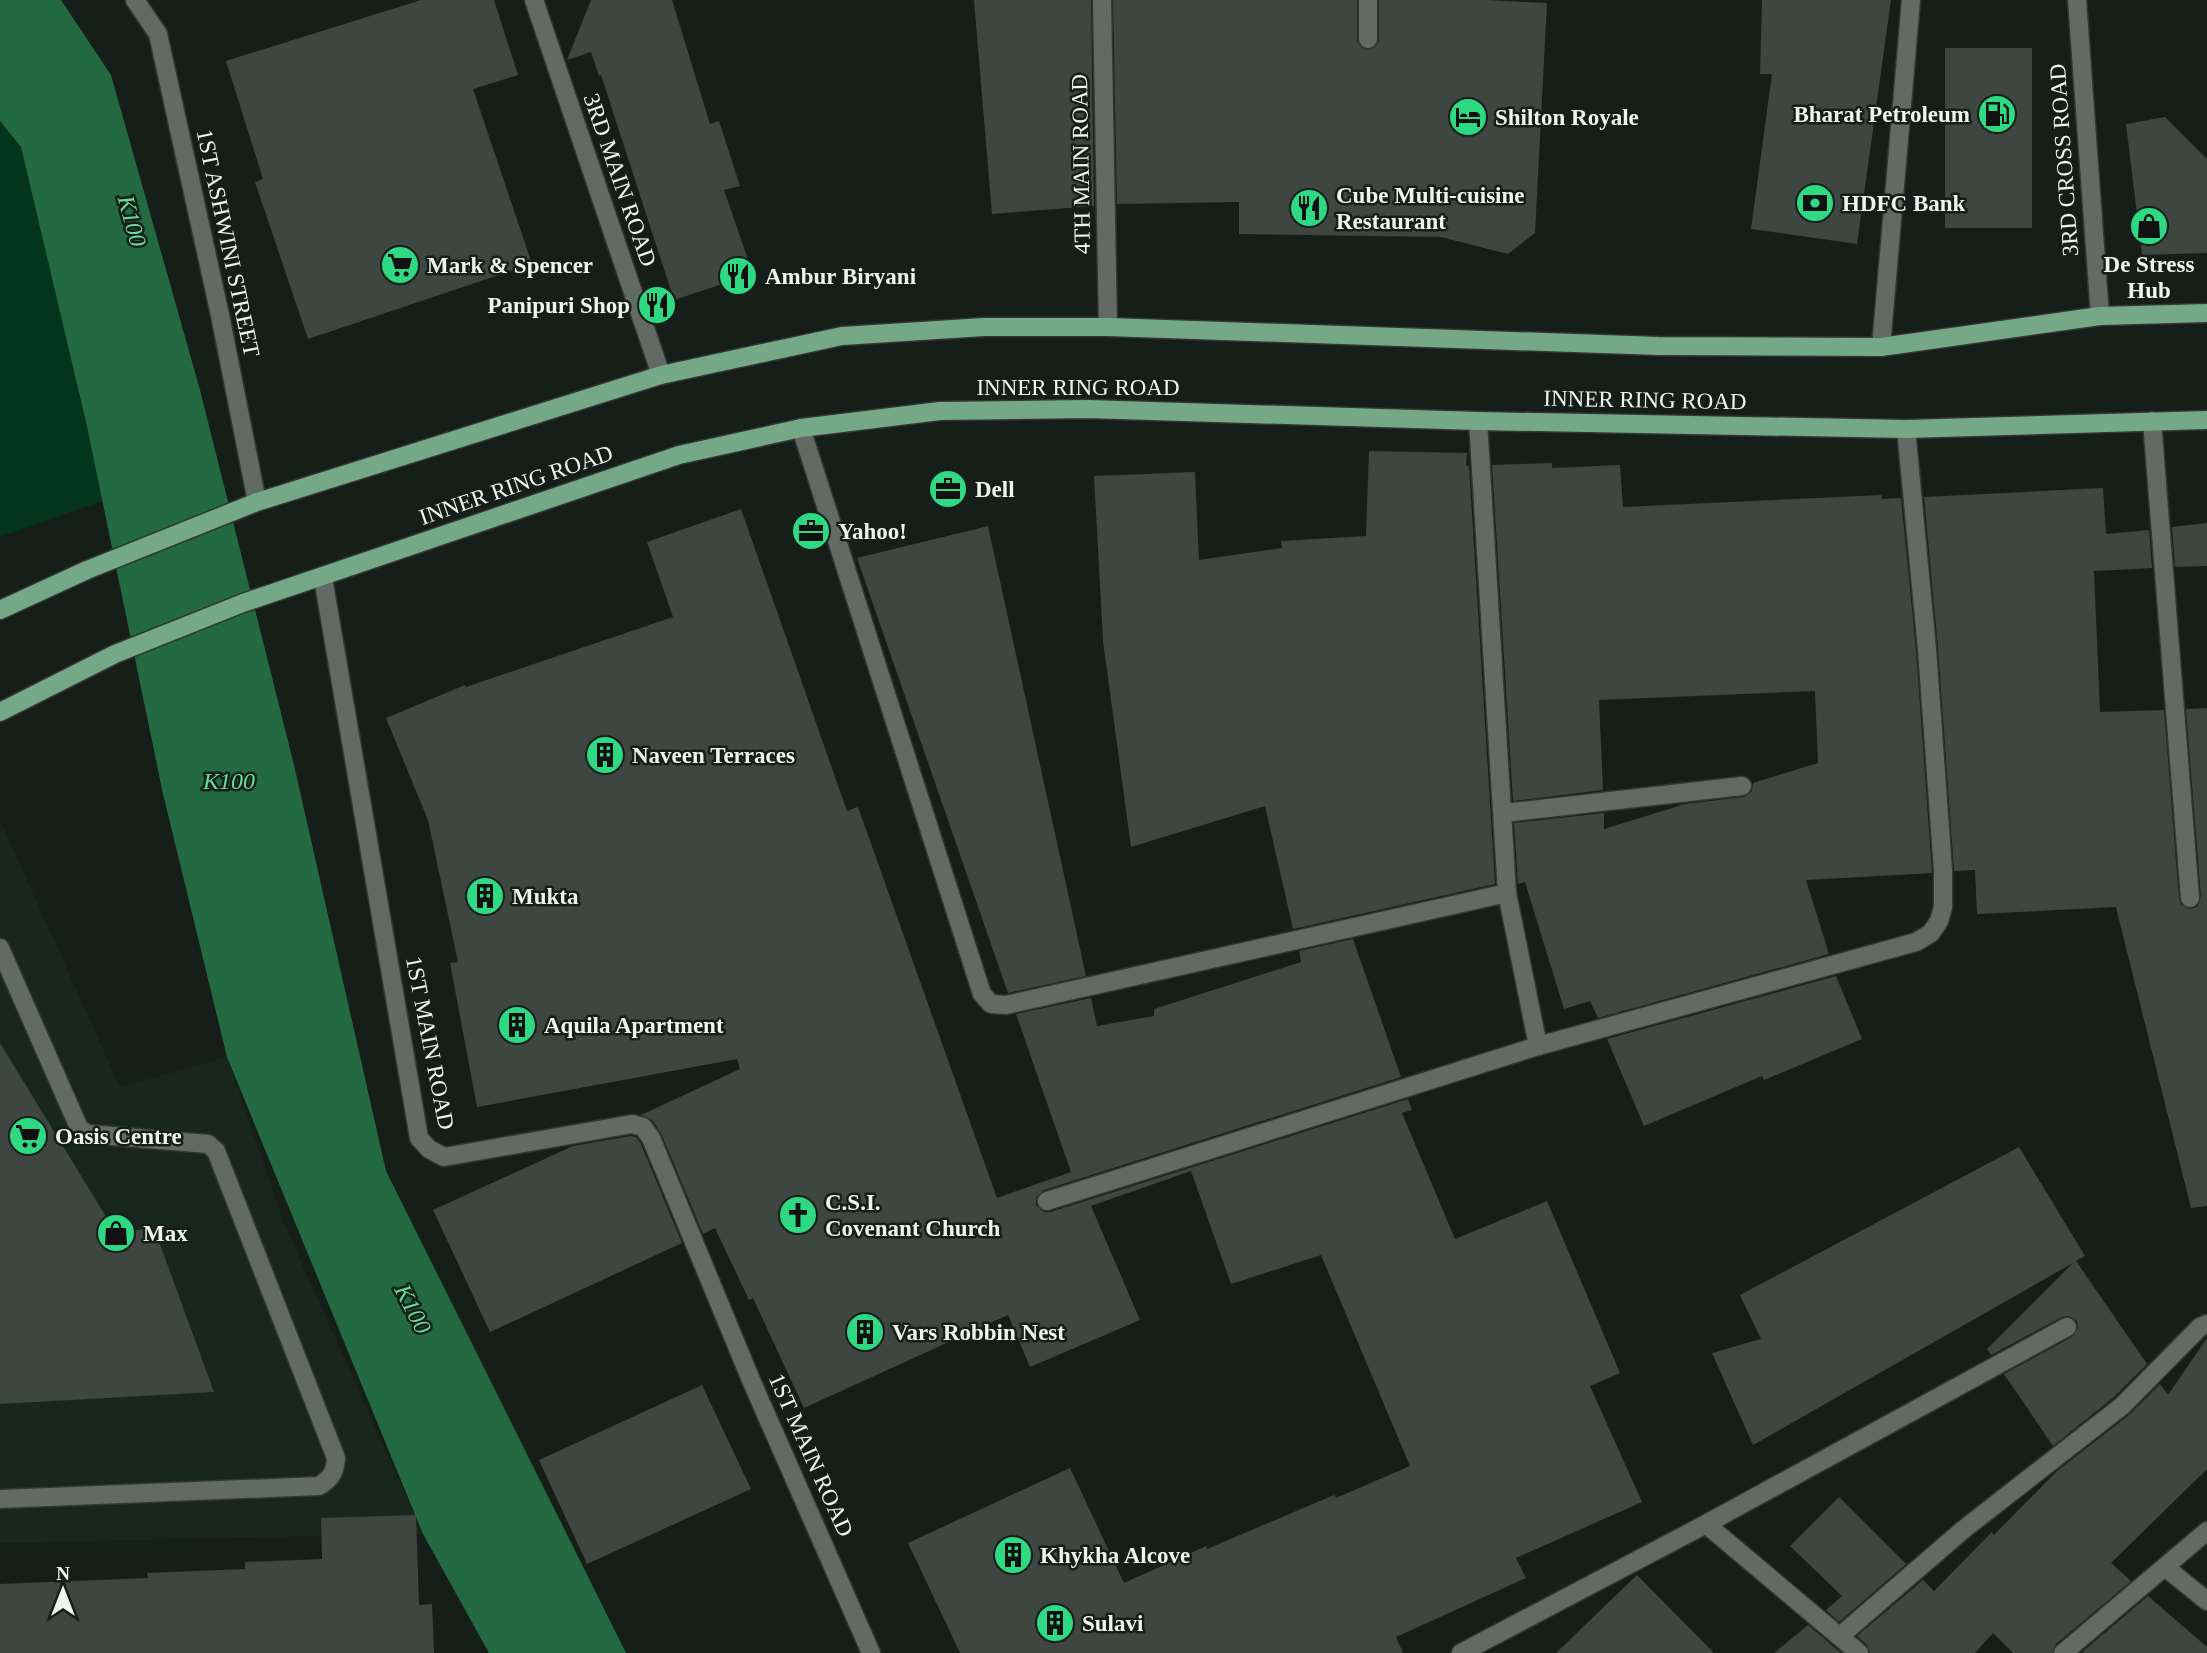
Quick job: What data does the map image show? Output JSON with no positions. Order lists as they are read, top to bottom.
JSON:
{
  "streets": {
    "main road": ["INNER RING ROAD"],
    "street": [
      "3RD CROSS ROAD",
      "4TH MAIN ROAD",
      "3RD MAIN ROAD",
      "1ST ASHWINI STREET",
      "1ST MAIN ROAD"
    ]
  },
  "crossings": [
    ["INNER RING ROAD", "1ST MAIN ROAD"]
  ],
  "water": ["K100"],
  "places": {
    "fuel station": ["Bharat Petroleum"],
    "hotel": ["Shilton Royale"],
    "bank": ["HDFC Bank"],
    "restaurant": ["Cube Multi-cuisine Restaurant", "Ambur Biryani", "Panipuri Shop"],
    "shop": ["De Stress Hub", "Max"],
    "supermarket": ["Mark & Spencer", "Oasis Centre"],
    "office": ["Dell", "Yahoo!"],
    "building": [
      "Naveen Terraces",
      "Mukta",
      "Aquila Apartment",
      "Vars Robbin Nest",
      "Khykha Alcove",
      "Sulavi"
    ],
    "church": ["C.S.I. Covenant Church"]
  },
  "north": "top"
}
